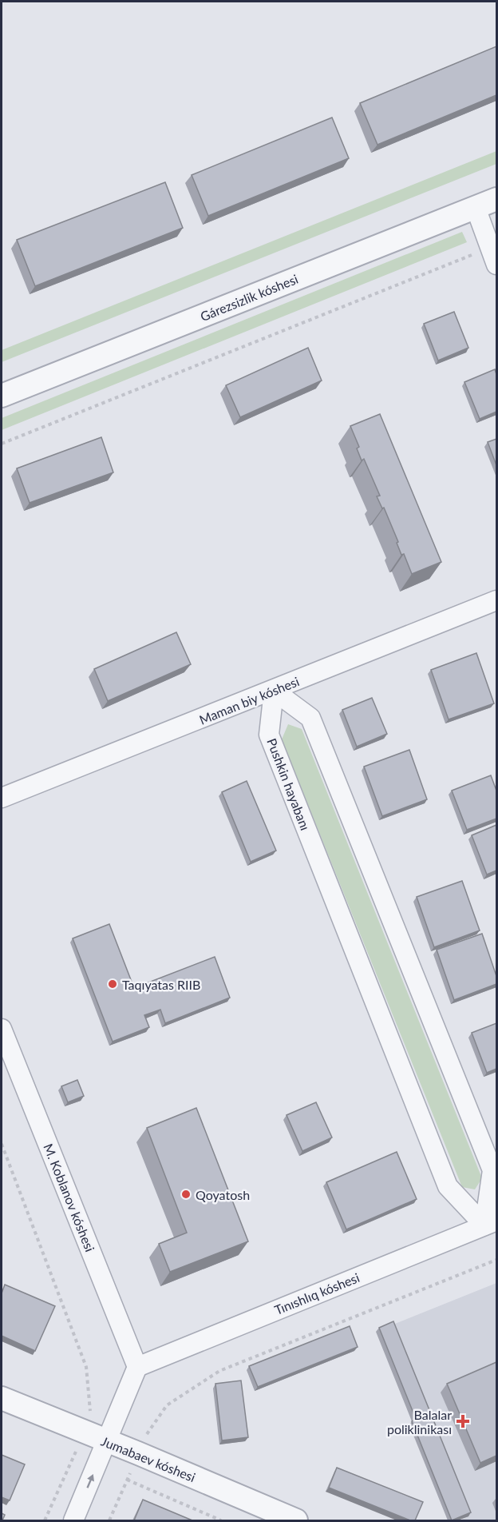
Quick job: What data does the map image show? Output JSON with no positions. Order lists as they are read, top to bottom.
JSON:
{
  "streets": {
    "street": [
      "Gárezsizlik kóshesi",
      "Maman biy kóshesi",
      "Pushkin hayabanı",
      "M. Koblanov kóshesi",
      "Tınıshlıq kóshesi",
      "Jumabaev kóshesi"
    ]
  },
  "crossings": [
    ["Maman biy kóshesi", "Pushkin hayabanı"],
    ["Pushkin hayabanı", "Tınıshlıq kóshesi"],
    ["M. Koblanov kóshesi", "Tınıshlıq kóshesi"]
  ],
  "places": {
    "other": ["Taqıyatas RIIB", "Qoyatosh"],
    "health": ["Balalar poliklinikası"]
  }
}
